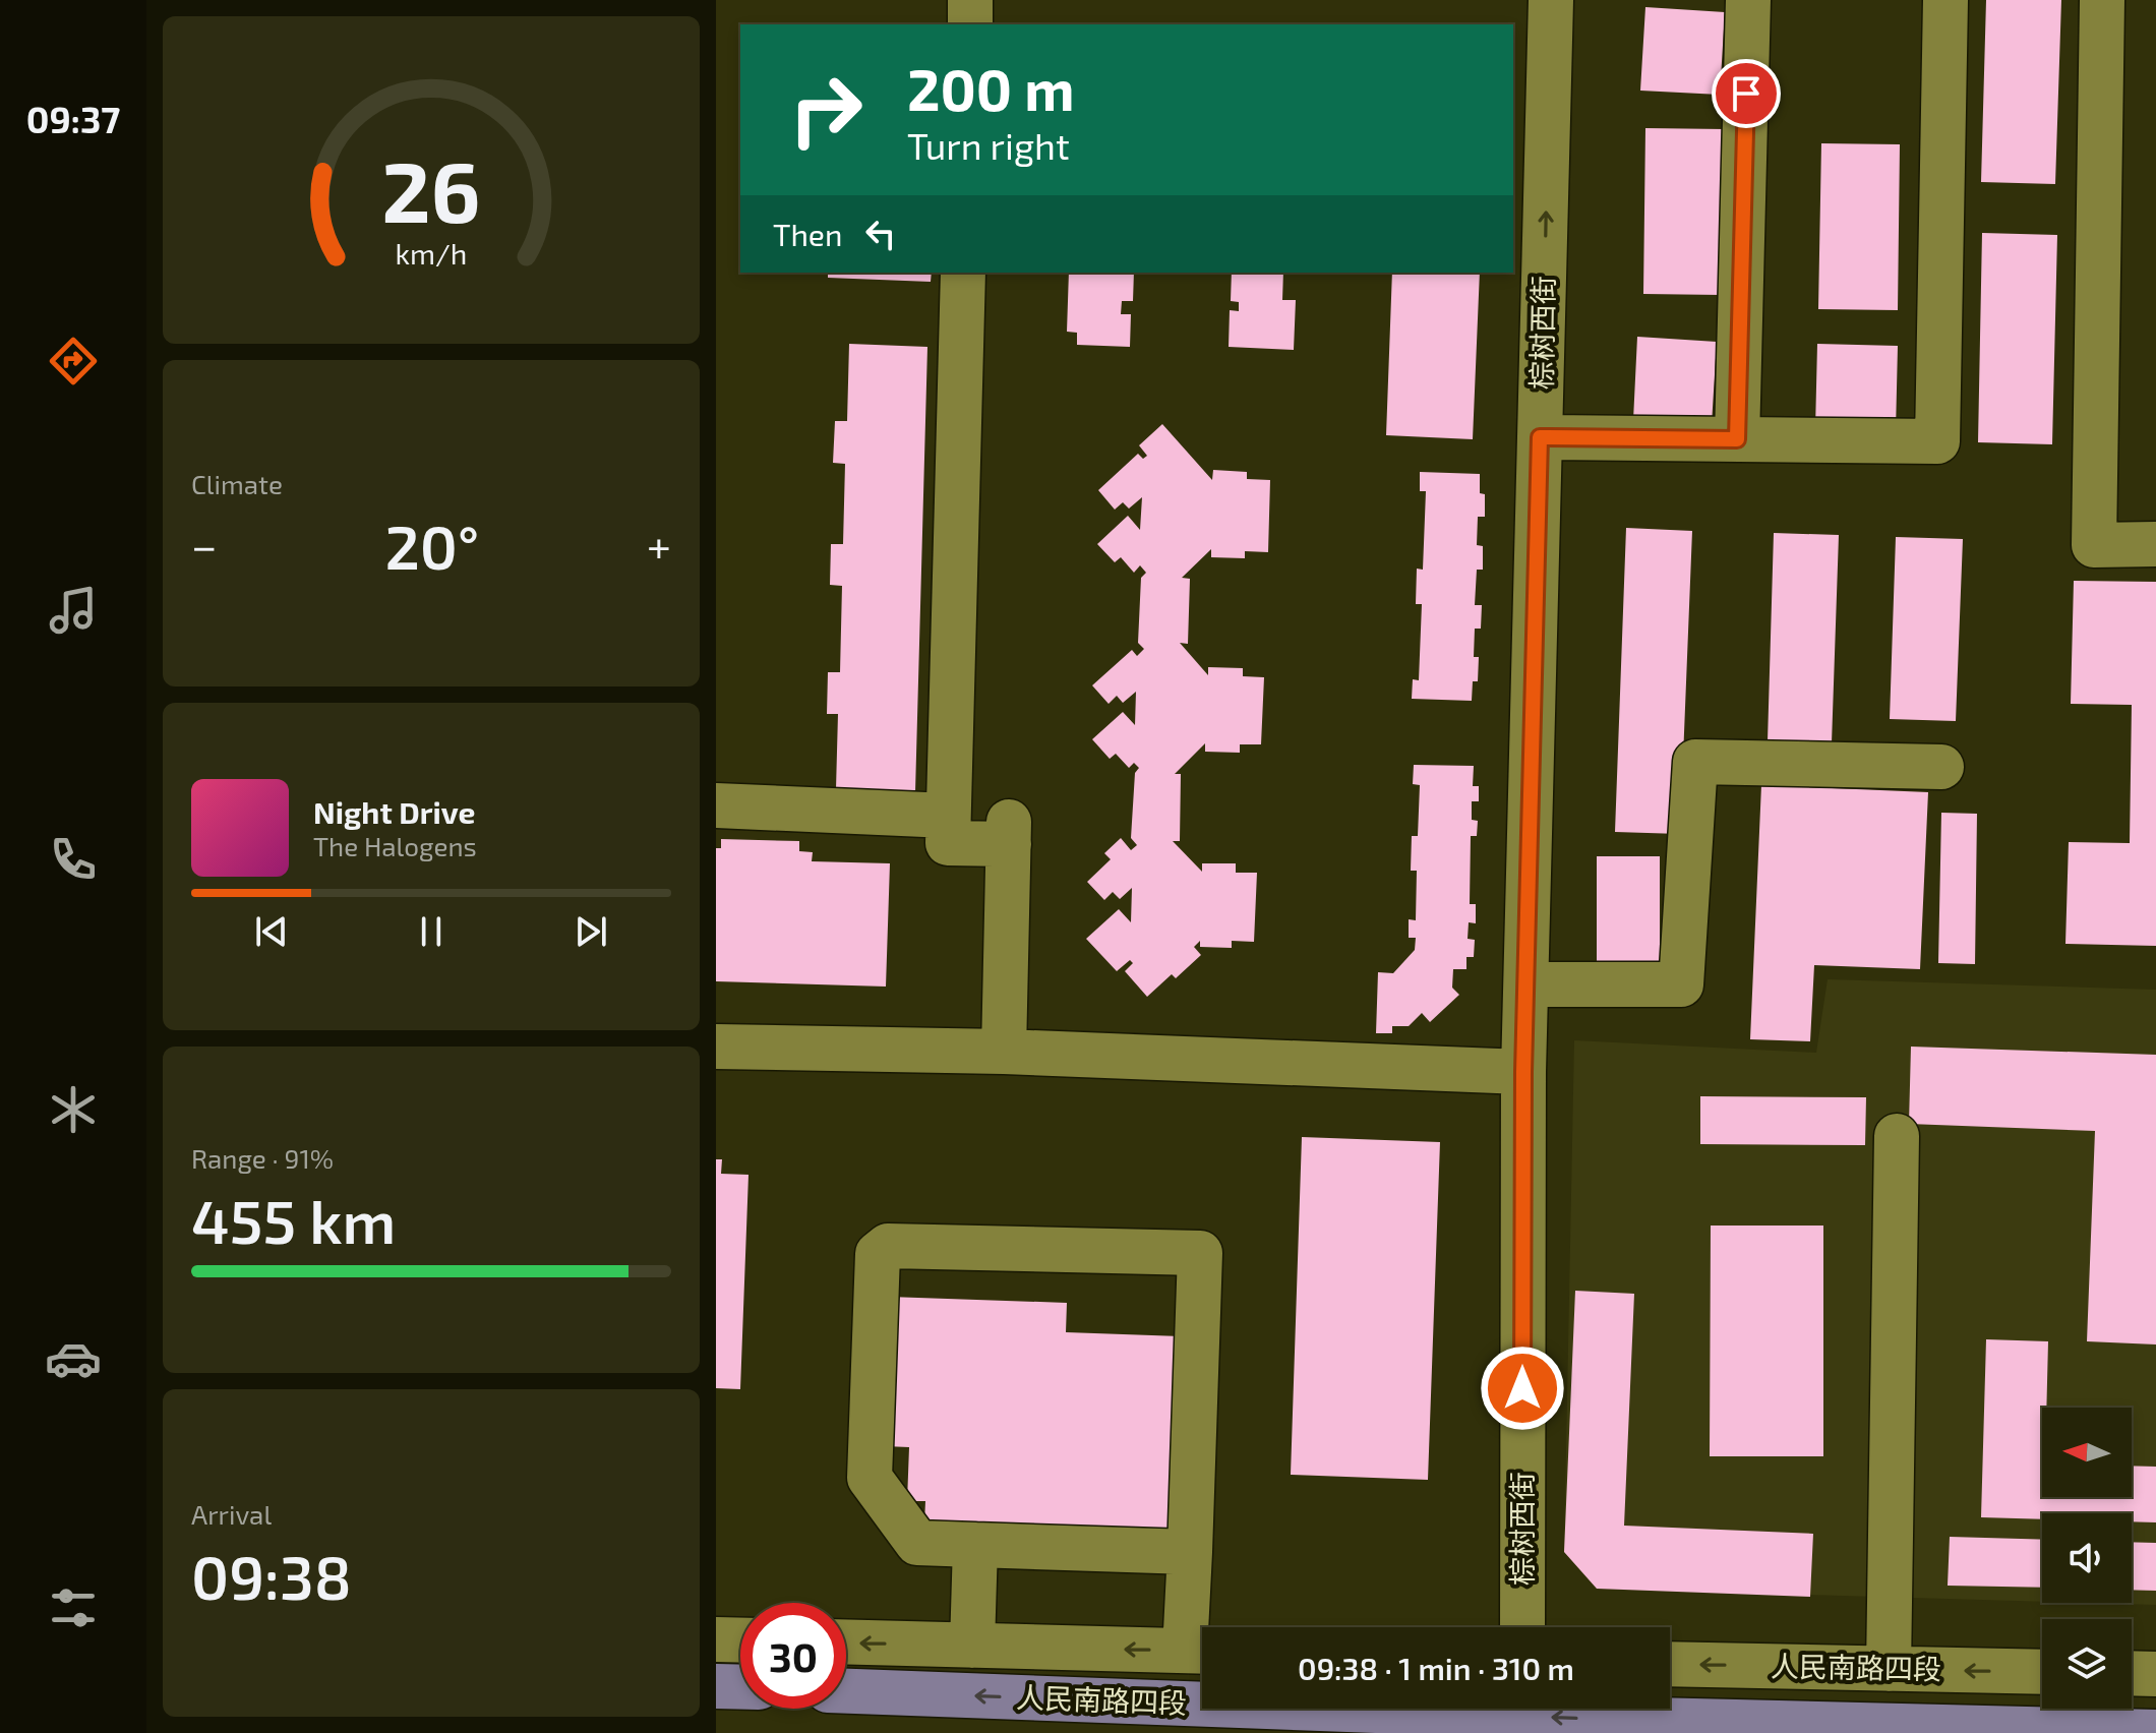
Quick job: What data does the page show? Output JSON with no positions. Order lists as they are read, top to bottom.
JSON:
{
  "streets": {
    "main road": ["人民南路四段"],
    "street": ["棕树西街"]
  },
  "one_way": ["人民南路四段"],
  "north": "left",
  "page": {
    "tabs": "09:37",
    "turn": ["200 m", "Turn right"],
    "then": "Then",
    "tile": [
      "Climate",
      ["Range · 91%", "455 km"],
      ["Arrival", "09:38"]
    ],
    "heat": ["−", "20°", "+"],
    "song": ["Night Drive", "The Halogens"],
    "limit": "30",
    "trip": "09:38 · 1 min · 310 m",
    "gauge": ["26", "km/h"]
  }
}
